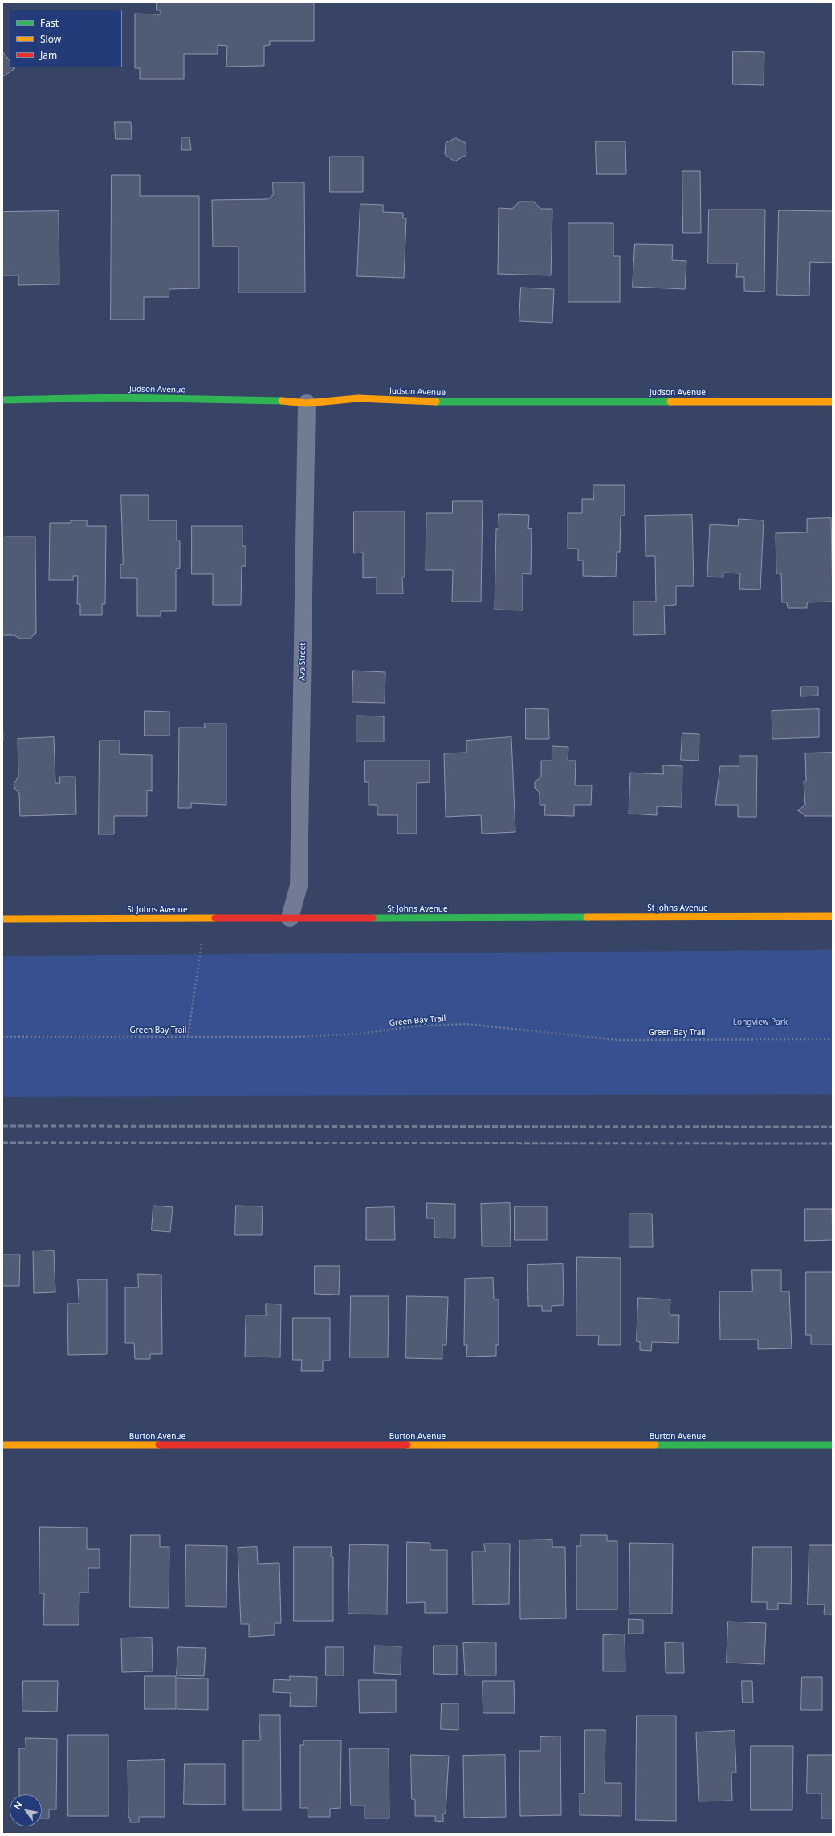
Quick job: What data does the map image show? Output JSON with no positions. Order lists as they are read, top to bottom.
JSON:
{
  "streets": {
    "street": [
      "Judson Avenue",
      "Ava Street",
      "St Johns Avenue",
      "Burton Avenue"
    ],
    "path": ["Green Bay Trail"]
  },
  "crossings": [
    ["Judson Avenue", "Ava Street"],
    ["Ava Street", "St Johns Avenue"]
  ],
  "parks": ["Longview Park"],
  "legend": ["Fast", "Slow", "Jam"],
  "north": "top left"
}
